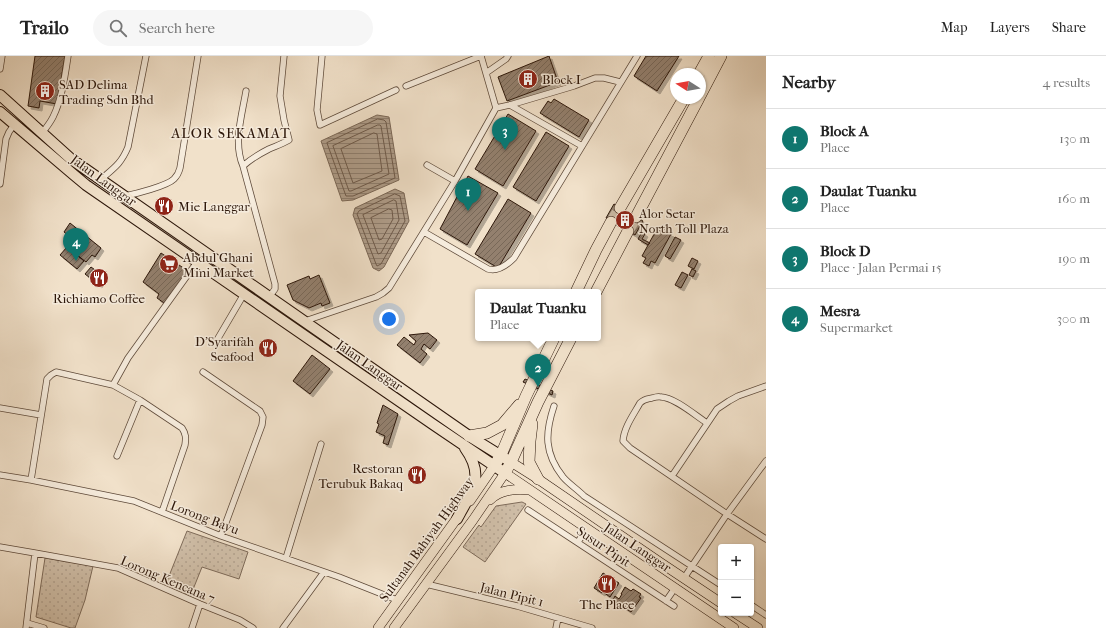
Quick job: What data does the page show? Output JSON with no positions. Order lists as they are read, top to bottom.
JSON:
{
  "streets": {
    "highway": ["Jalan Langgar"],
    "main road": ["Sultanah Bahiyah Highway"],
    "street": [
      "Lorong Bayu",
      "Susur Pipit",
      "Lorong Kencana 7",
      "Jalan Pipit 1"
    ]
  },
  "crossings": [
    ["Jalan Langgar", "Sultanah Bahiyah Highway"],
    ["Lorong Bayu", "Sultanah Bahiyah Highway"],
    ["Sultanah Bahiyah Highway", "Jalan Pipit 1"]
  ],
  "districts": ["ALOR SEKAMAT"],
  "places": {
    "building": ["Block I", "SAD Delima Trading Sdn Bhd", "Alor Setar North Toll Plaza"],
    "restaurant": [
      "Mie Langgar",
      "Richiamo Coffee",
      "D'Syarifah Seafood",
      "Restoran Terubuk Bakaq",
      "The Place"
    ],
    "supermarket": ["Abdul Ghani Mini Market"]
  },
  "north": "left",
  "page": {
    "header": "Trailo",
    "search": "Search here",
    "nav": ["Map", "Layers", "Share"],
    "heading": ["Nearby", "4 results"],
    "list": [
      {
        "mark": "1",
        "name": "Block A",
        "note": "Place",
        "value": "130 m"
      },
      {
        "mark": "2",
        "name": "Daulat Tuanku",
        "note": "Place",
        "value": "160 m"
      },
      {
        "mark": "3",
        "name": "Block D",
        "note": "Place · Jalan Permai 15",
        "value": "190 m"
      },
      {
        "mark": "4",
        "name": "Mesra",
        "note": "Supermarket",
        "value": "300 m"
      }
    ],
    "pins": [
      "3",
      "1",
      "4",
      "2"
    ],
    "popup": ["Daulat Tuanku", "Place"],
    "map_buttons": ["+", "−"]
  }
}
